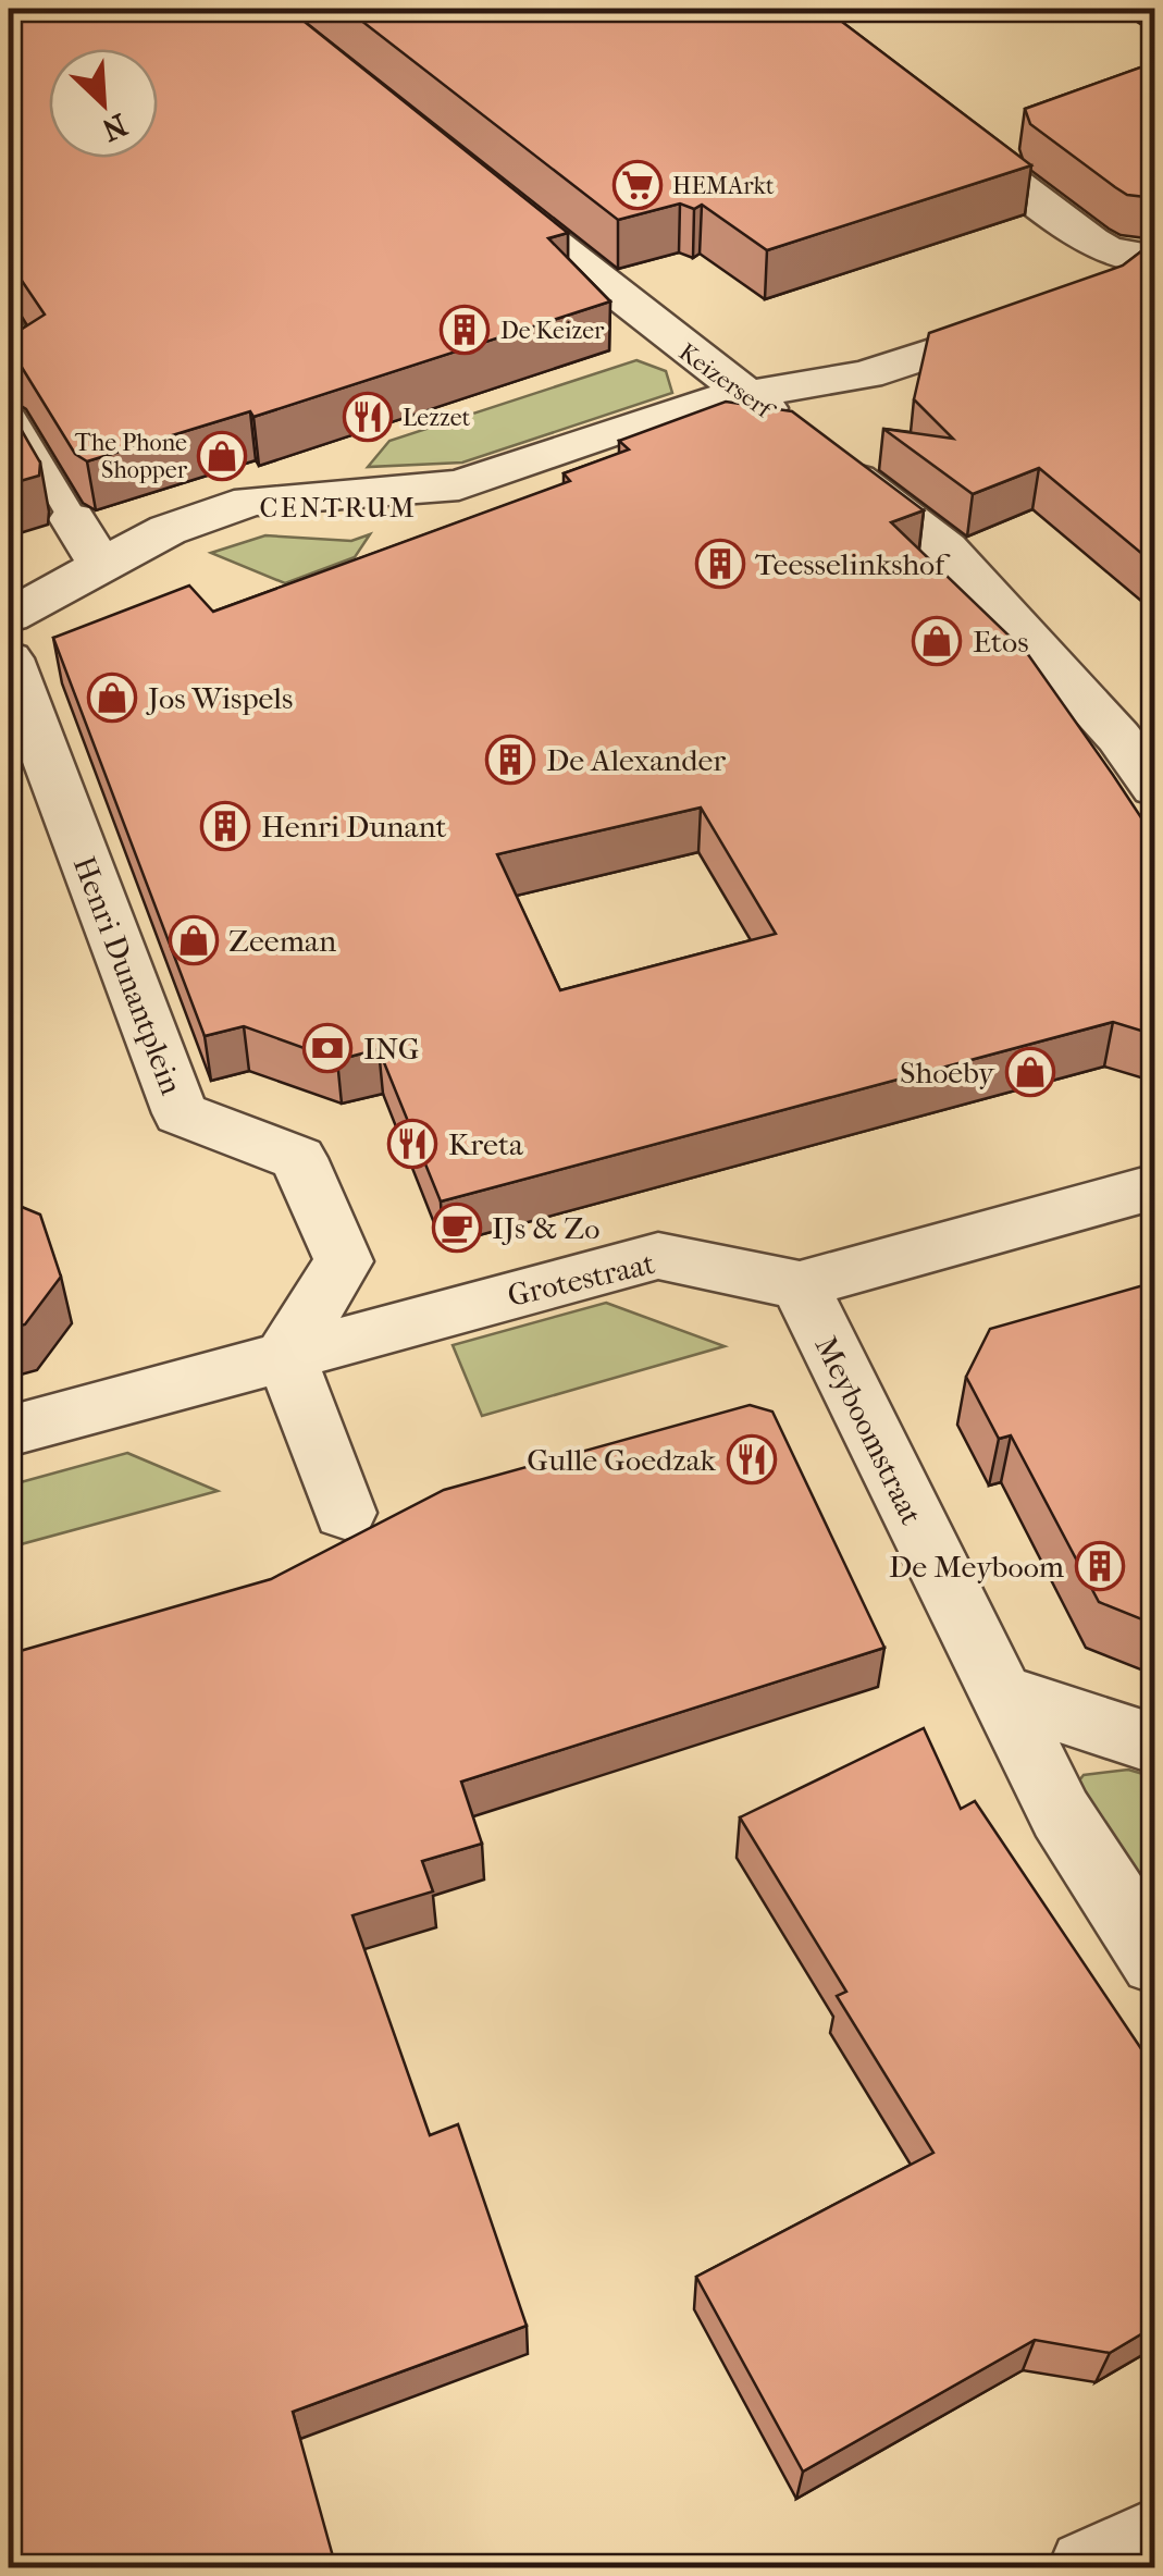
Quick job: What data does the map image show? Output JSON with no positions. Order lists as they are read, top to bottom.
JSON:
{
  "streets": {
    "street": [
      "Keizerserf",
      "Henri Dunantplein",
      "Grotestraat",
      "Meyboomstraat"
    ]
  },
  "crossings": [
    ["Henri Dunantplein", "Grotestraat"],
    ["Grotestraat", "Meyboomstraat"]
  ],
  "districts": ["CENTRUM"],
  "places": {
    "supermarket": ["HEMArkt"],
    "building": [
      "De Keizer",
      "Teesselinkshof",
      "De Alexander",
      "Henri Dunant",
      "De Meyboom"
    ],
    "restaurant": ["Lezzet", "Kreta", "Gulle Goedzak"],
    "shop": [
      "The Phone Shopper",
      "Etos",
      "Jos Wispels",
      "Zeeman",
      "Shoeby"
    ],
    "bank": ["ING"],
    "cafe": ["IJs & Zo"]
  },
  "north": "bottom right"
}
